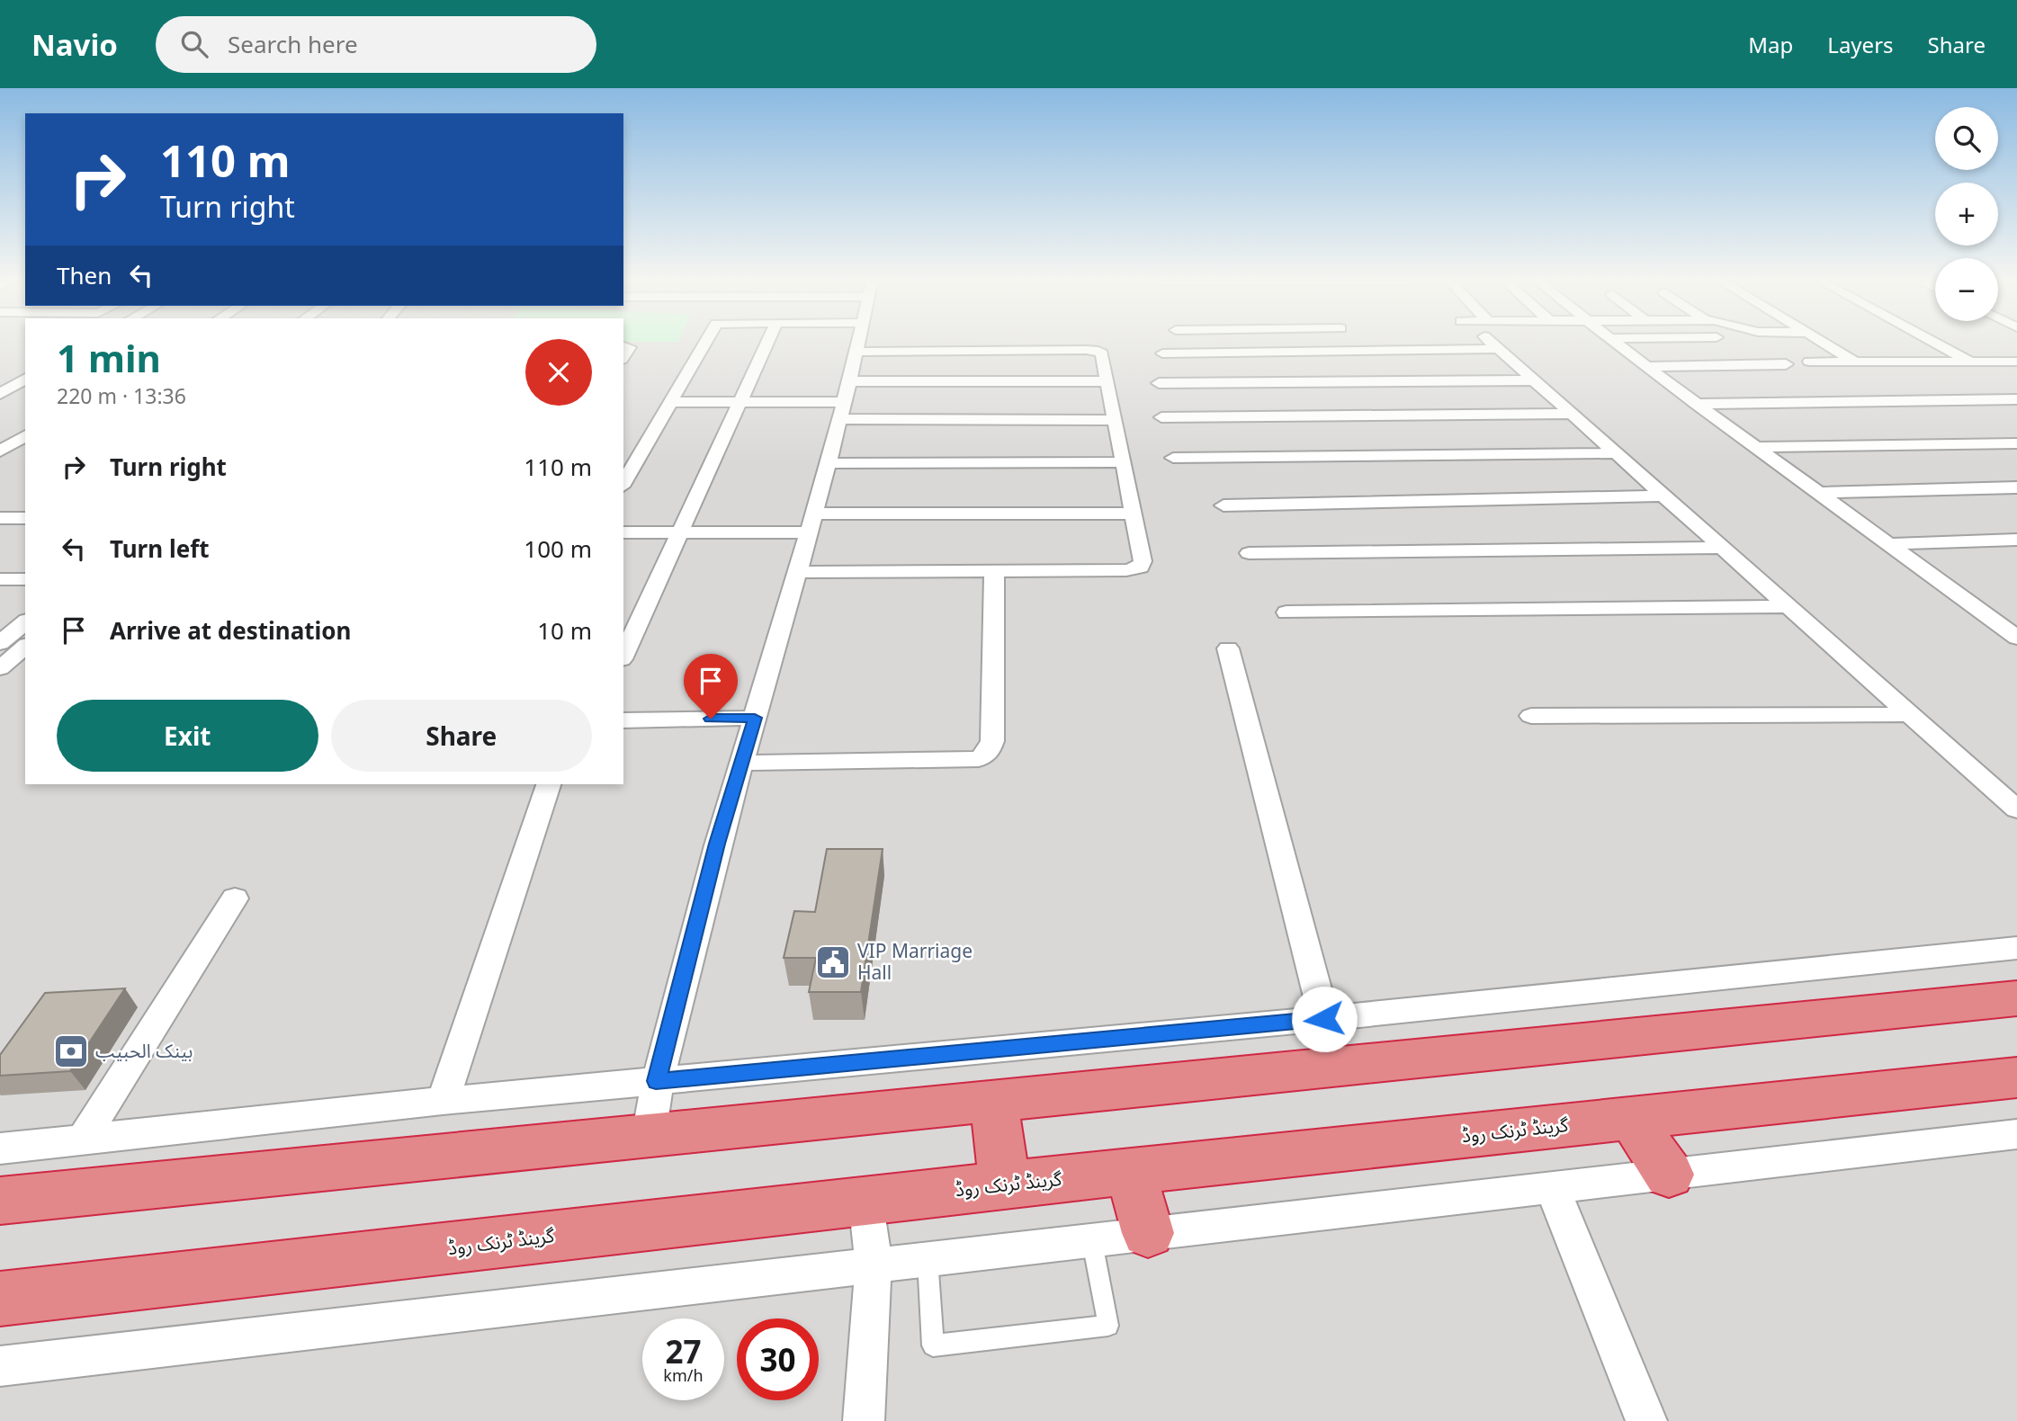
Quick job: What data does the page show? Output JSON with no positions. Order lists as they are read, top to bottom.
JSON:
{
  "streets": {
    "highway": ["گرینڈ ٹرنک روڈ"]
  },
  "places": {
    "public building": ["VIP Marriage Hall"],
    "bank": ["بينک الحبيب"]
  },
  "page": {
    "header": "Navio",
    "search": "Search here",
    "nav": ["Map", "Layers", "Share"],
    "map_buttons": ["+", "−"],
    "turn": ["110 m", "Turn right"],
    "then": "Then",
    "heading": ["1 min", "220 m · 13:36"],
    "list": [
      {
        "name": "Turn right",
        "value": "110 m"
      },
      {
        "name": "Turn left",
        "value": "100 m"
      },
      {
        "name": "Arrive at destination",
        "value": "10 m"
      }
    ],
    "buttons": ["Exit", "Share"],
    "speed": "27 km/h",
    "limit": "30"
  }
}
